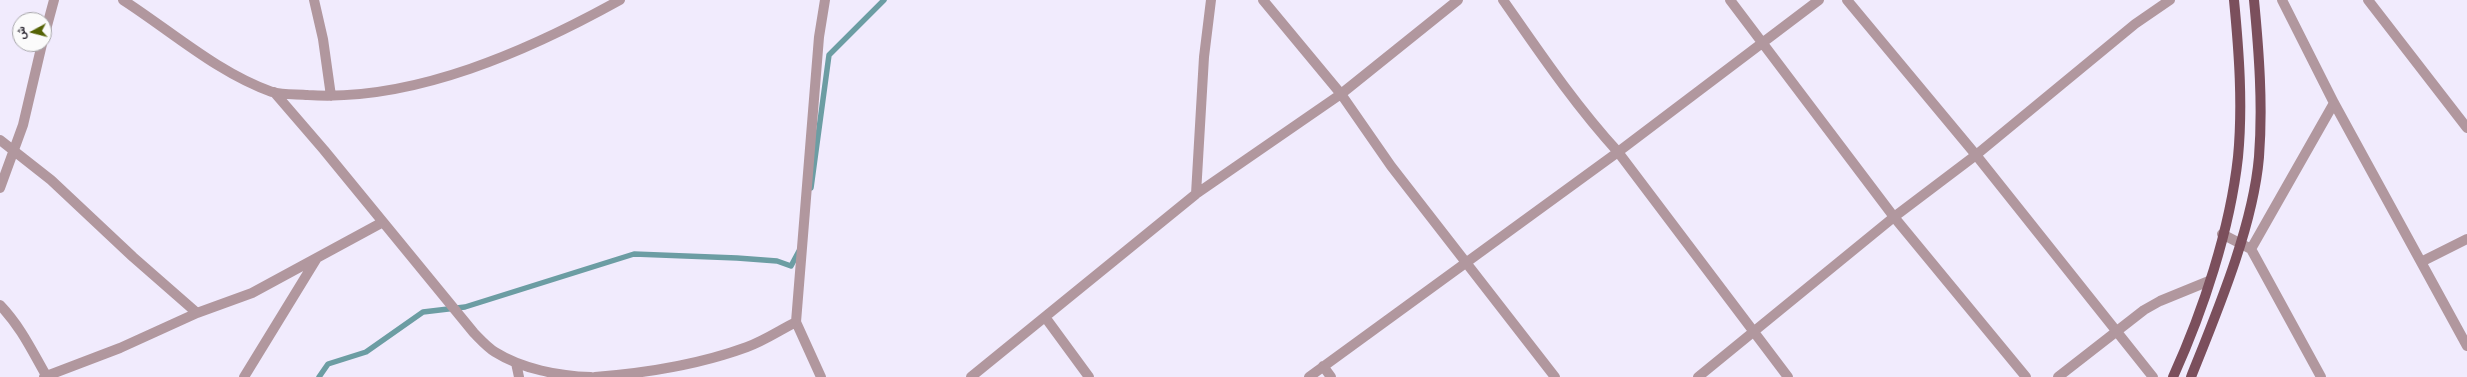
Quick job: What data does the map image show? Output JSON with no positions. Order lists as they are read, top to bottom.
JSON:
{
  "north": "left"
}
